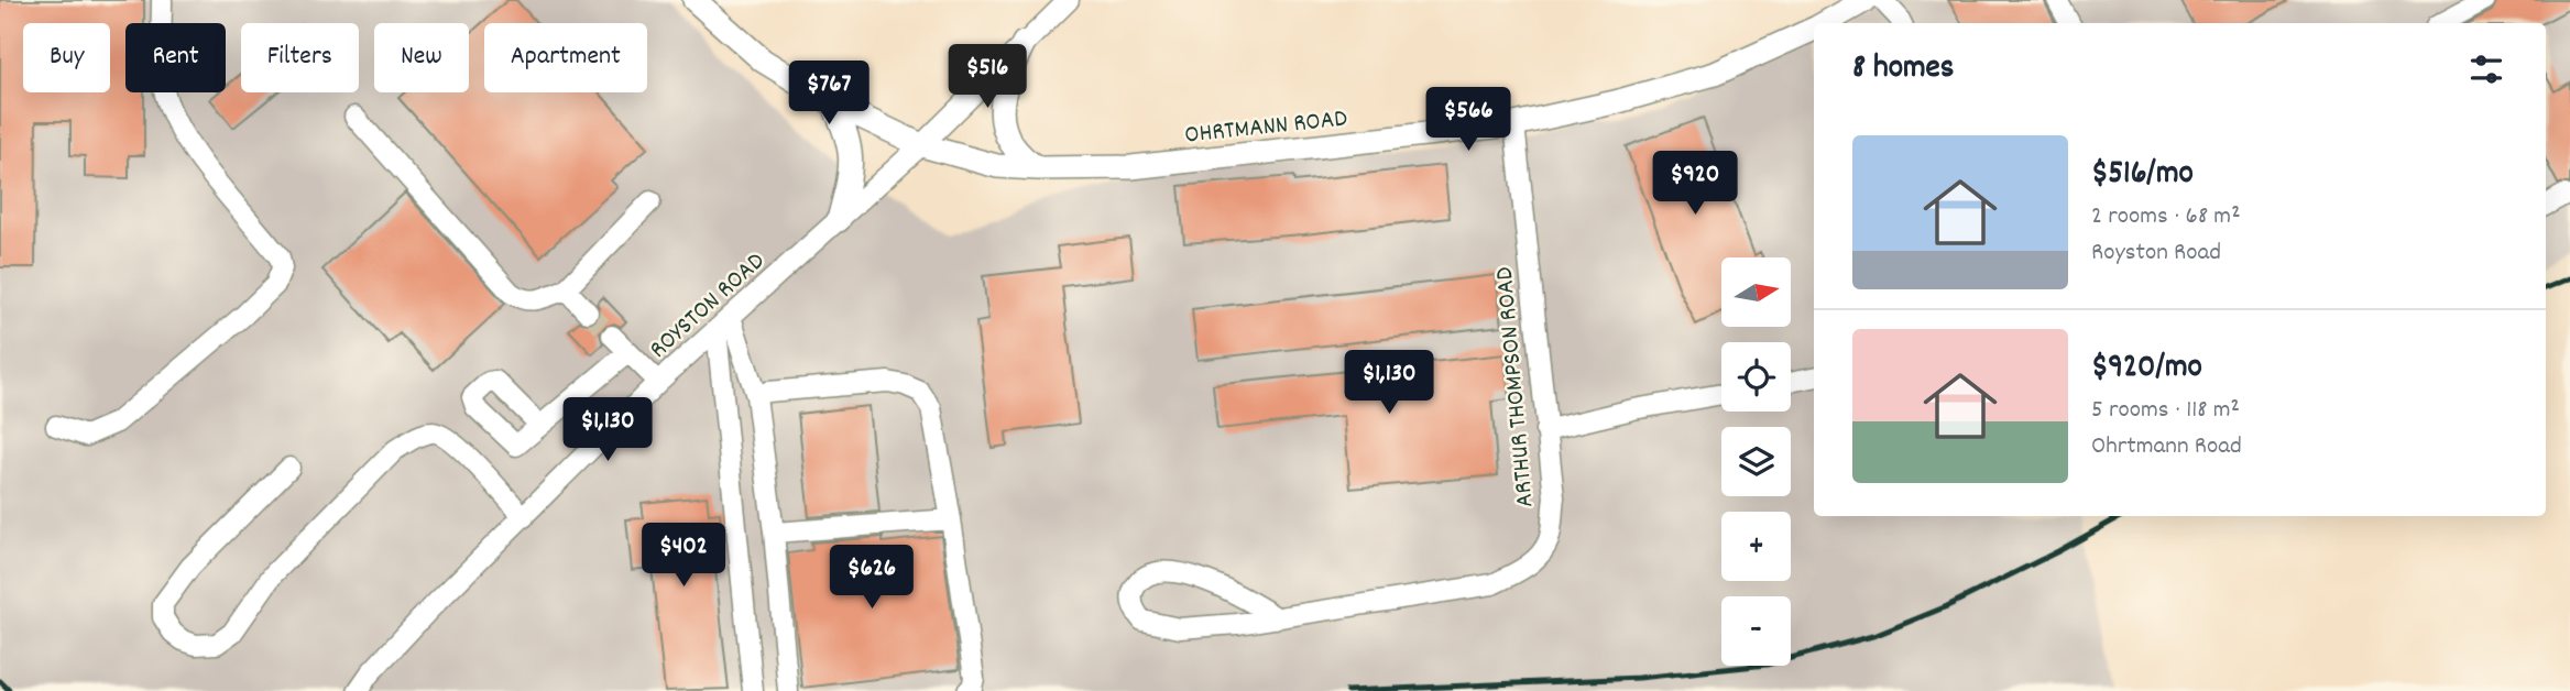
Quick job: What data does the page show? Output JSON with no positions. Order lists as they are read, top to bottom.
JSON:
{
  "streets": {
    "main road": ["OHRTMANN ROAD"],
    "street": ["ROYSTON ROAD", "ARTHUR THOMPSON ROAD"]
  },
  "crossings": [
    ["OHRTMANN ROAD", "ROYSTON ROAD"],
    ["OHRTMANN ROAD", "ARTHUR THOMPSON ROAD"]
  ],
  "north": "right",
  "page": {
    "chip": [
      "Buy",
      "Rent",
      "Filters",
      "New",
      "Apartment"
    ],
    "heading": "8 homes",
    "price": [
      "$516",
      "$767",
      "$566",
      "$920",
      "$1,130",
      "$1,130",
      "$402",
      "$626"
    ],
    "list": [
      {
        "name": "$516/mo",
        "note": "2 rooms · 68 m² · Royston Road"
      },
      {
        "name": "$920/mo",
        "note": "5 rooms · 118 m² · Ohrtmann Road"
      }
    ],
    "map_buttons": ["+", "−"]
  }
}
